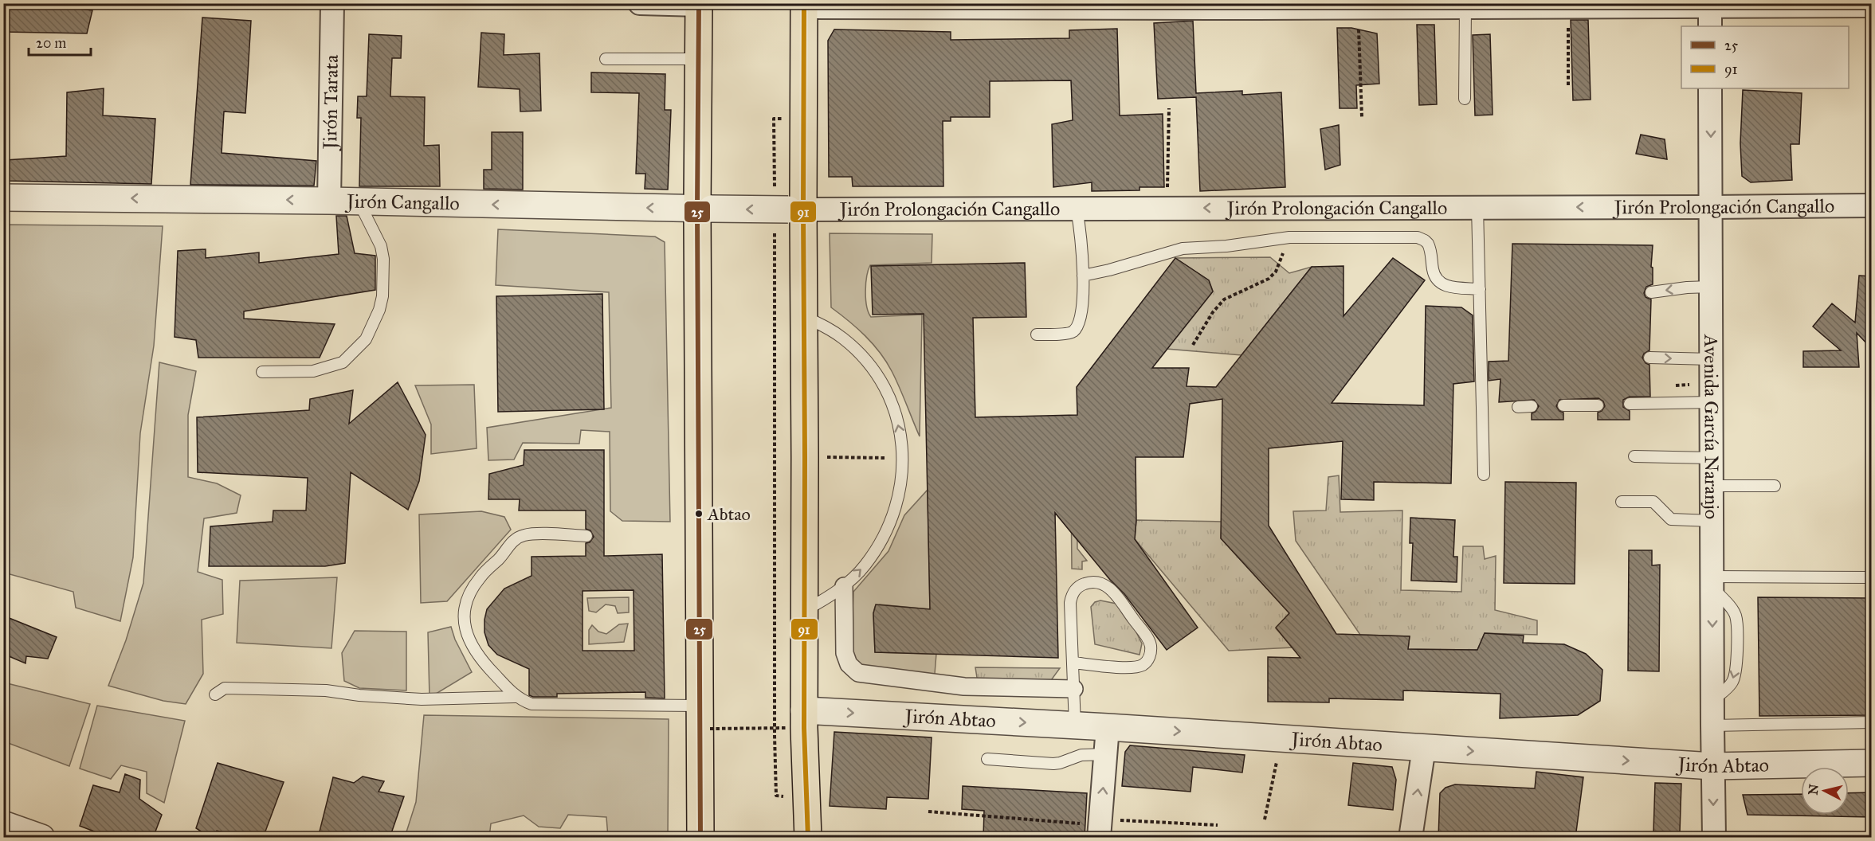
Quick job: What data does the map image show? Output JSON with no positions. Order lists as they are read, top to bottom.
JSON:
{
  "streets": {
    "street": [
      "Jirón Tarata",
      "Jirón Cangallo",
      "Jirón Prolongación Cangallo",
      "Avenida García Naranjo",
      "Jirón Abtao"
    ]
  },
  "crossings": [
    ["Jirón Tarata", "Jirón Cangallo"],
    ["Jirón Cangallo", "Jirón Prolongación Cangallo"],
    ["Jirón Prolongación Cangallo", "Avenida García Naranjo"],
    ["Avenida García Naranjo", "Jirón Abtao"]
  ],
  "one_way": ["Jirón Cangallo", "Avenida García Naranjo", "Jirón Abtao"],
  "places": ["Abtao"],
  "lines": ["transit line 25", "transit line 91"],
  "legend": ["25", "91"],
  "scale_bar": "20 m",
  "north": "left"
}
